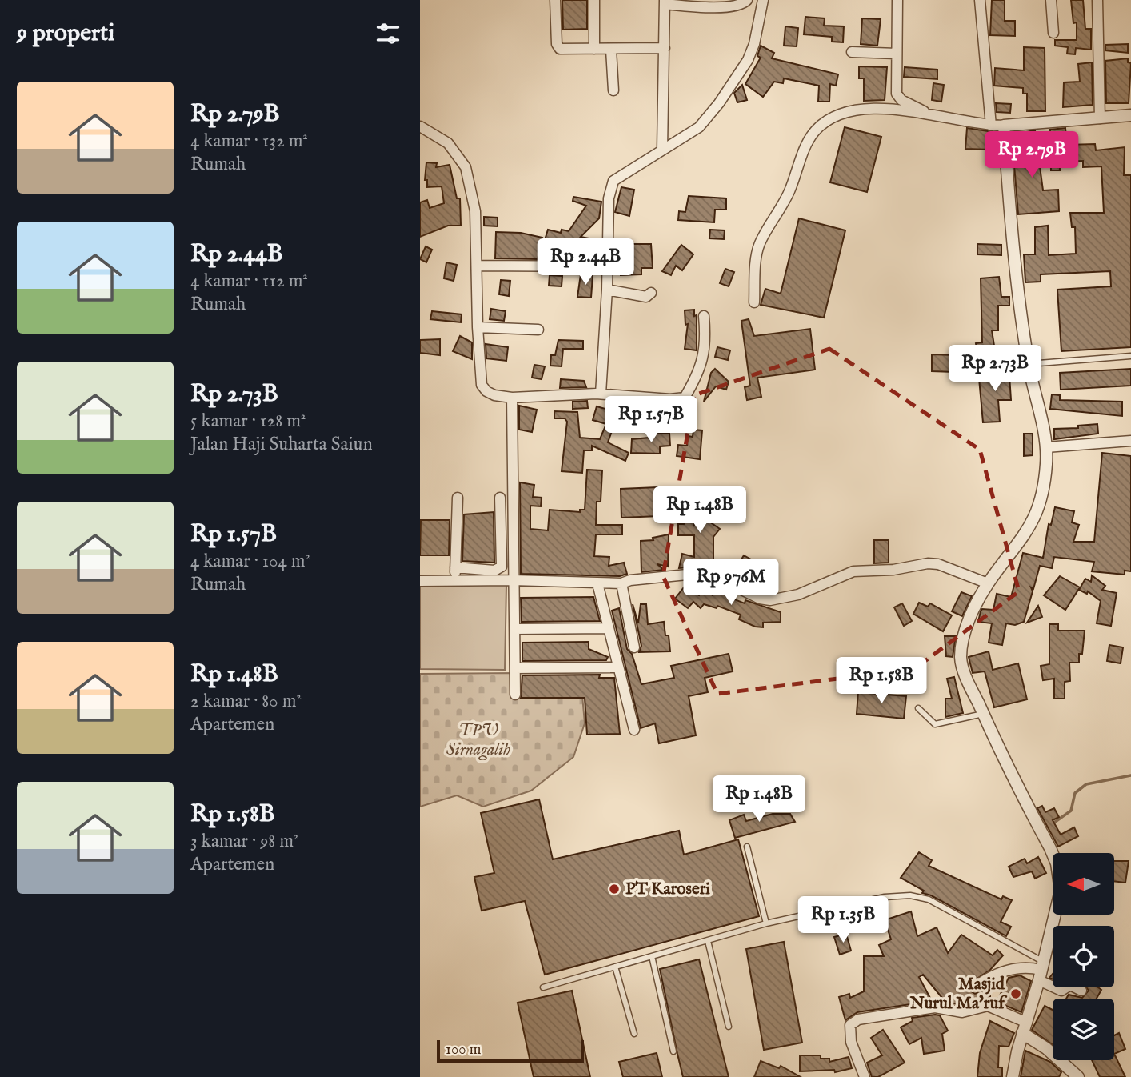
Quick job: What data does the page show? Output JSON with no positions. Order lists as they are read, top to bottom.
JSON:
{
  "parks": ["TPU Sirnagalih"],
  "places": ["PT Karoseri", "Masjid Nurul Ma'ruf"],
  "scale_bar": "100 m",
  "north": "left",
  "page": {
    "heading": "9 properti",
    "list": [
      {
        "name": "Rp 2.79B",
        "note": "4 kamar · 132 m² · Rumah"
      },
      {
        "name": "Rp 2.44B",
        "note": "4 kamar · 112 m² · Rumah"
      },
      {
        "name": "Rp 2.73B",
        "note": "5 kamar · 128 m² · Jalan Haji Suharta Saiun"
      },
      {
        "name": "Rp 1.57B",
        "note": "4 kamar · 104 m² · Rumah"
      },
      {
        "name": "Rp 1.48B",
        "note": "2 kamar · 80 m² · Apartemen"
      },
      {
        "name": "Rp 1.58B",
        "note": "3 kamar · 98 m² · Apartemen"
      }
    ],
    "price": [
      "Rp 2.79B",
      "Rp 2.44B",
      "Rp 2.73B",
      "Rp 1.57B",
      "Rp 1.48B",
      "Rp 976M",
      "Rp 1.58B",
      "Rp 1.48B",
      "Rp 1.35B"
    ],
    "scale": "100 m"
  }
}
